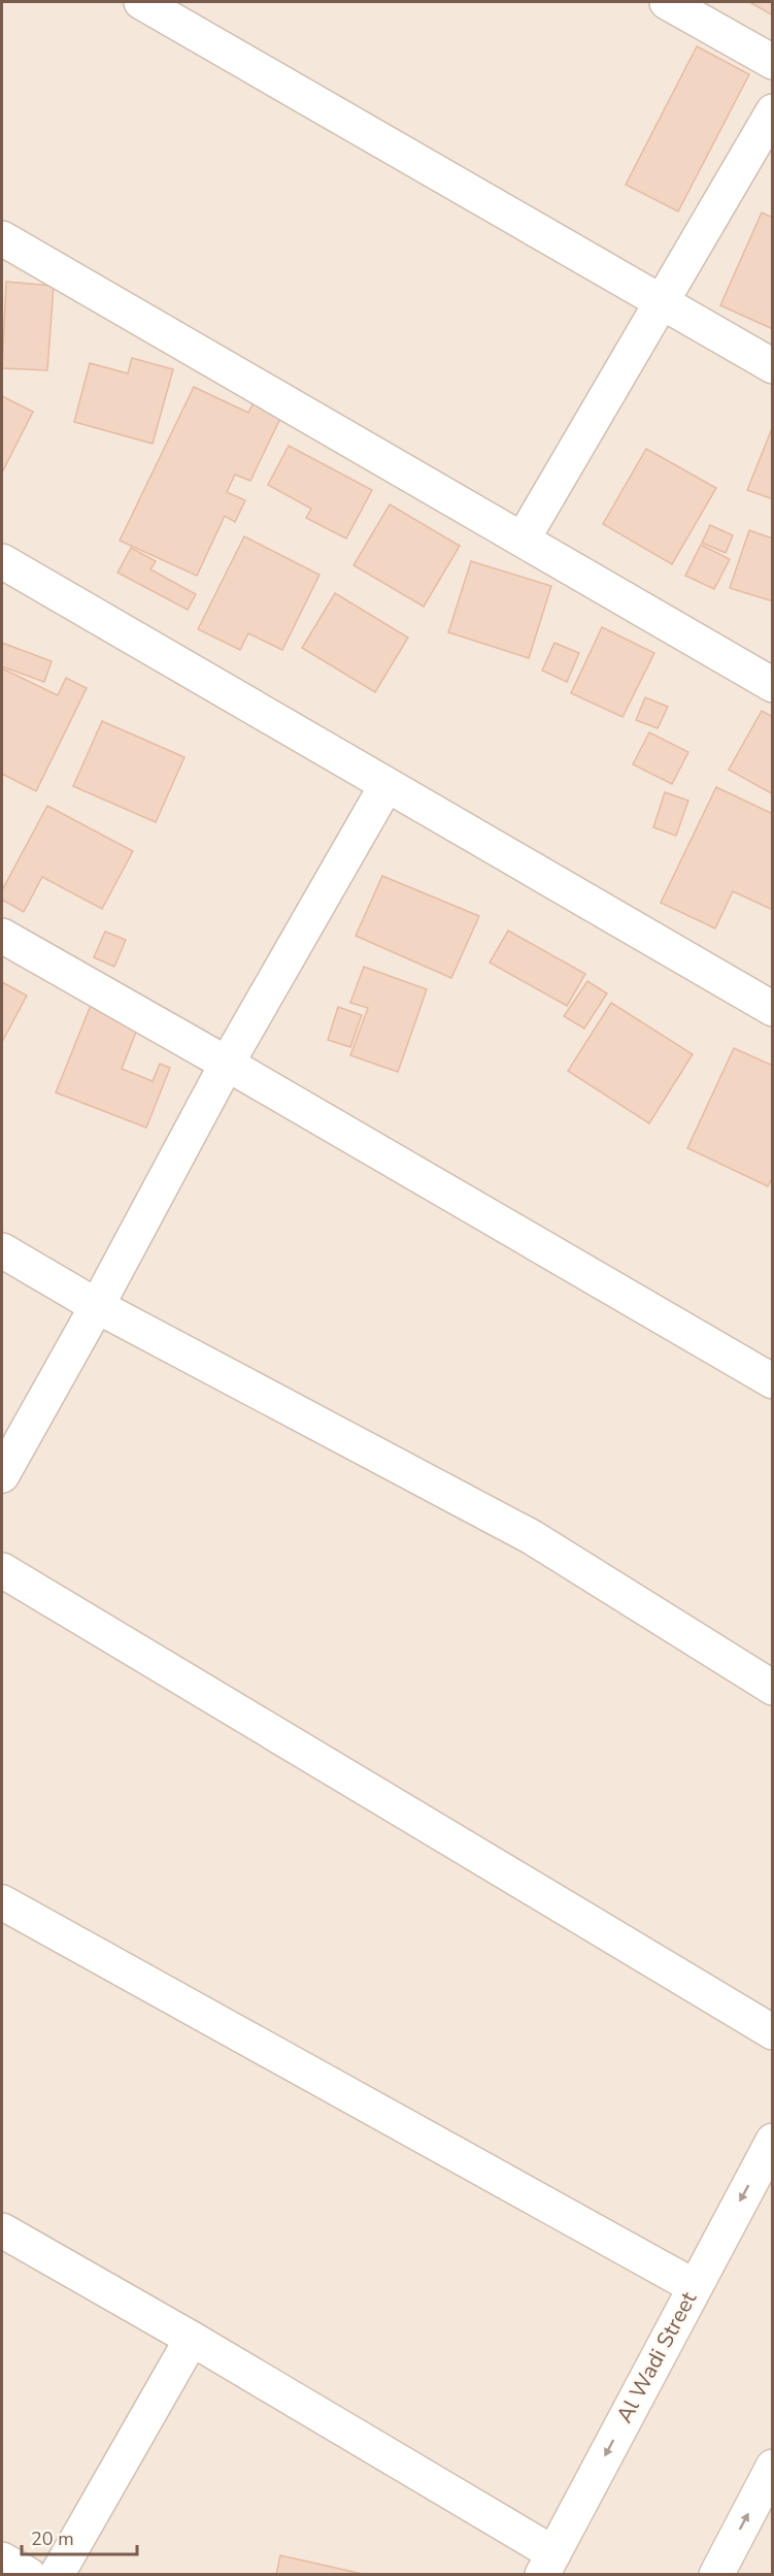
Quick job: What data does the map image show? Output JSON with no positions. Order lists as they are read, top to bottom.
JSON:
{
  "streets": {
    "street": ["Al Wadi Street"]
  },
  "one_way": ["Al Wadi Street"],
  "scale_bar": "20 m"
}
